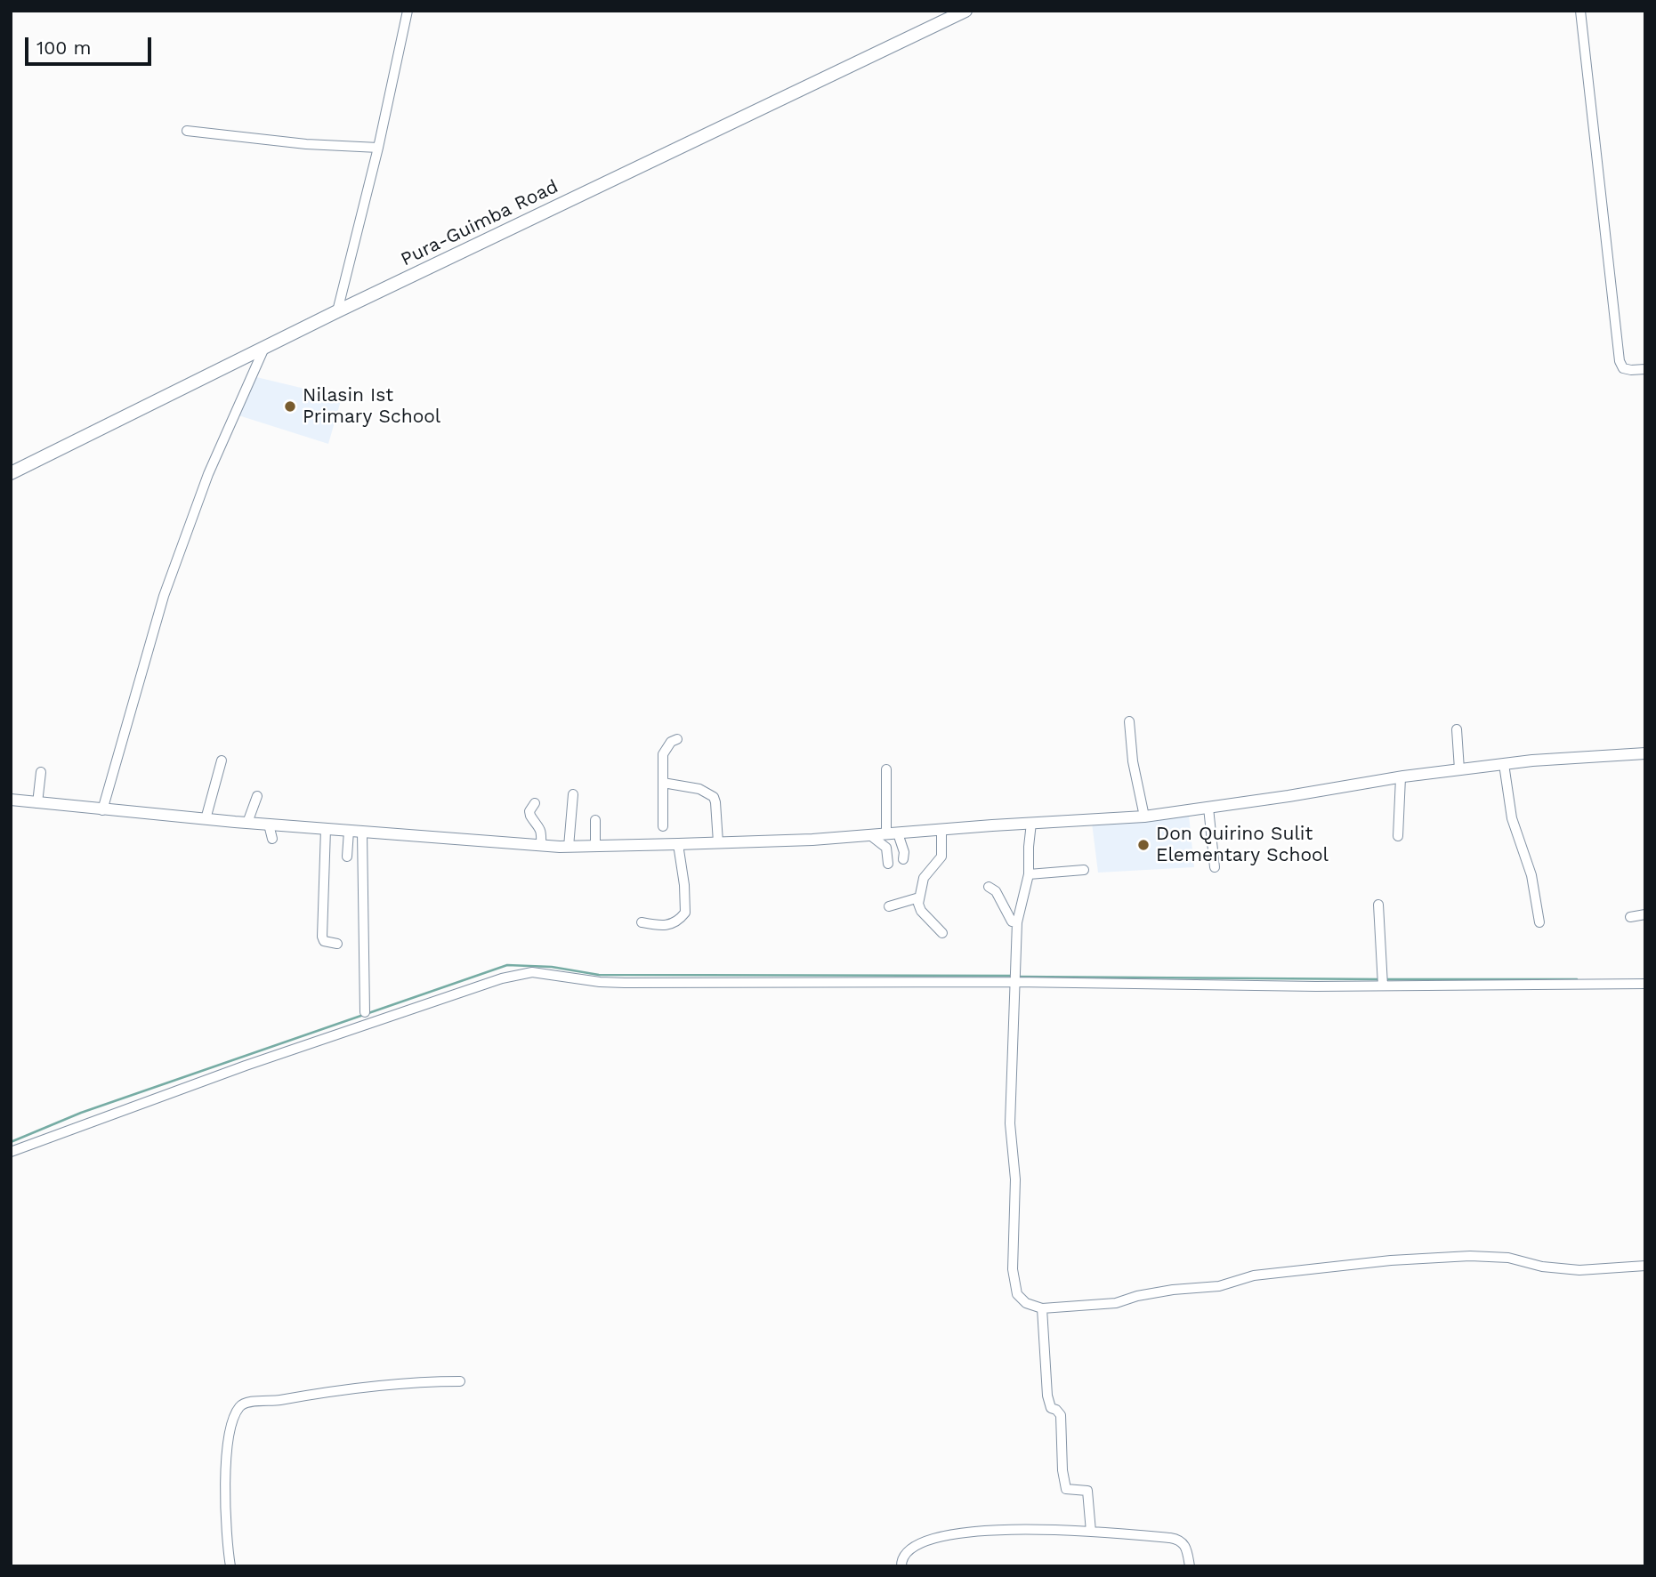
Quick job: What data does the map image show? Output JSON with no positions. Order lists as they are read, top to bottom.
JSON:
{
  "streets": {
    "main road": ["Pura-Guimba Road"]
  },
  "places": ["Nilasin Ist Primary School", "Don Quirino Sulit Elementary School"],
  "scale_bar": "100 m"
}
